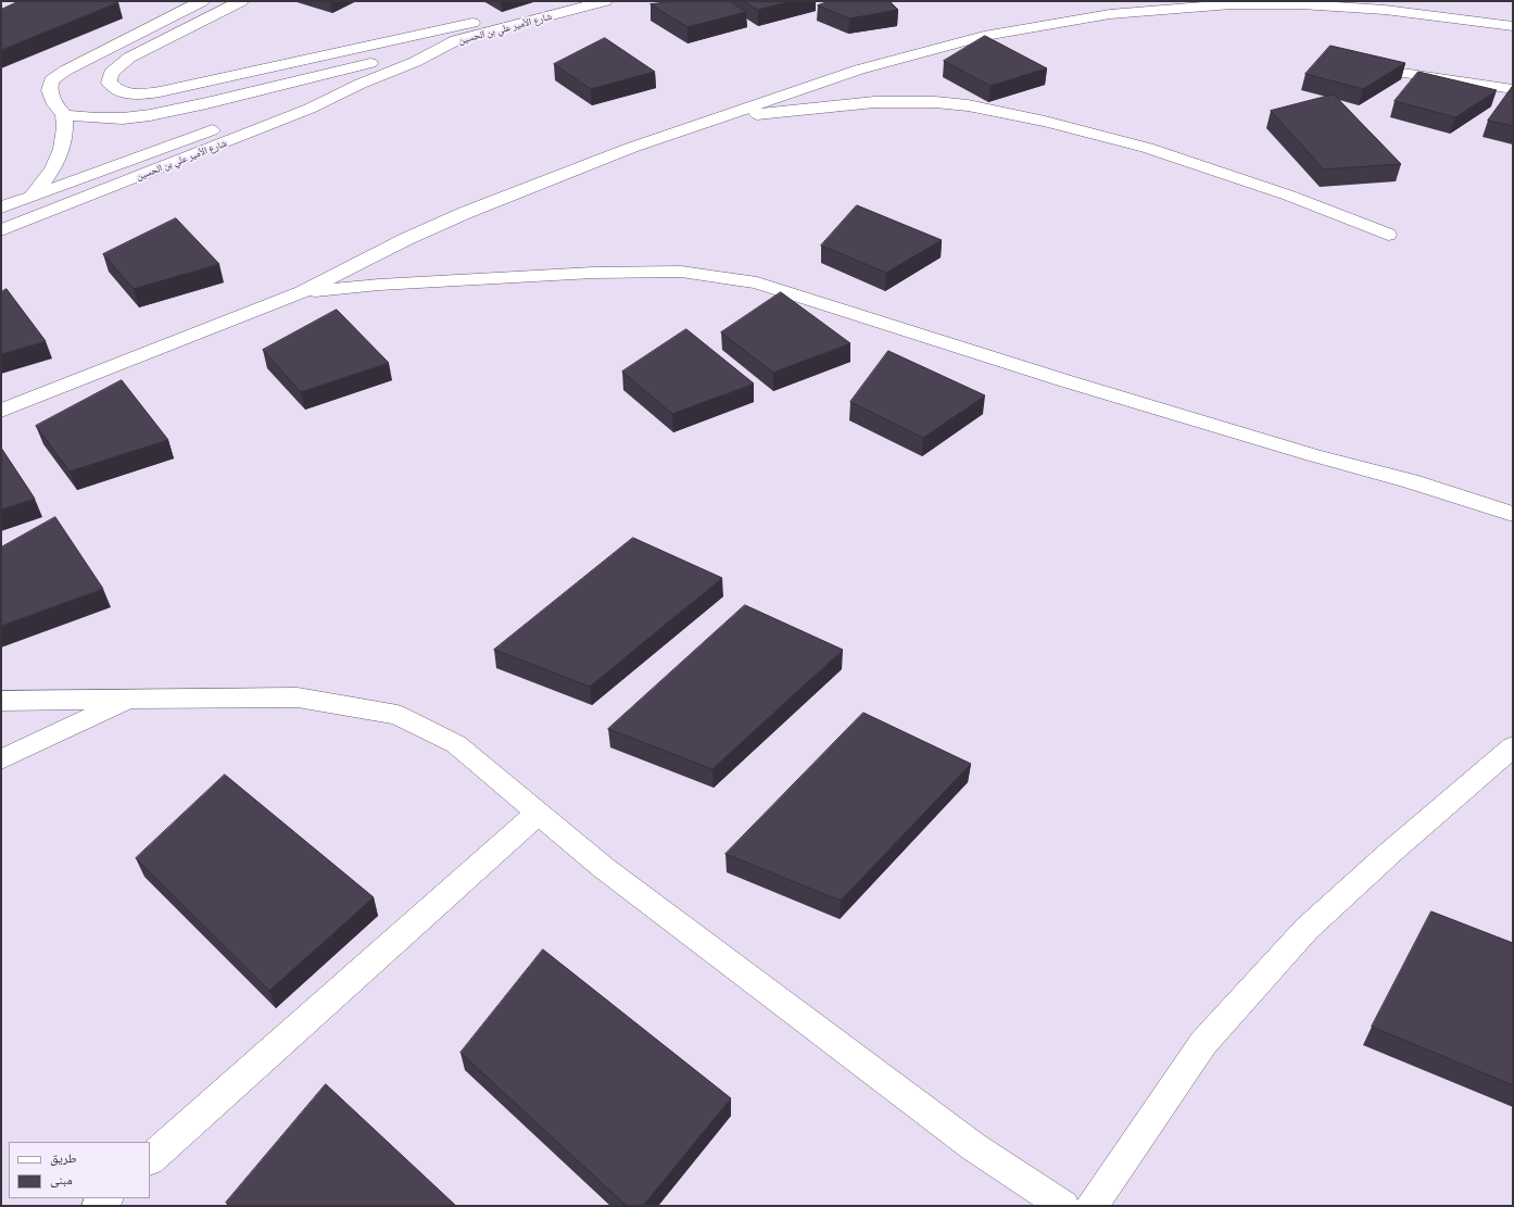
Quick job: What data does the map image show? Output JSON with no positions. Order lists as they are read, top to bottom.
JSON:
{
  "streets": {
    "street": ["شارع الأمير علي بن الحسين"]
  },
  "legend": ["طريق", "مبنى"]
}
